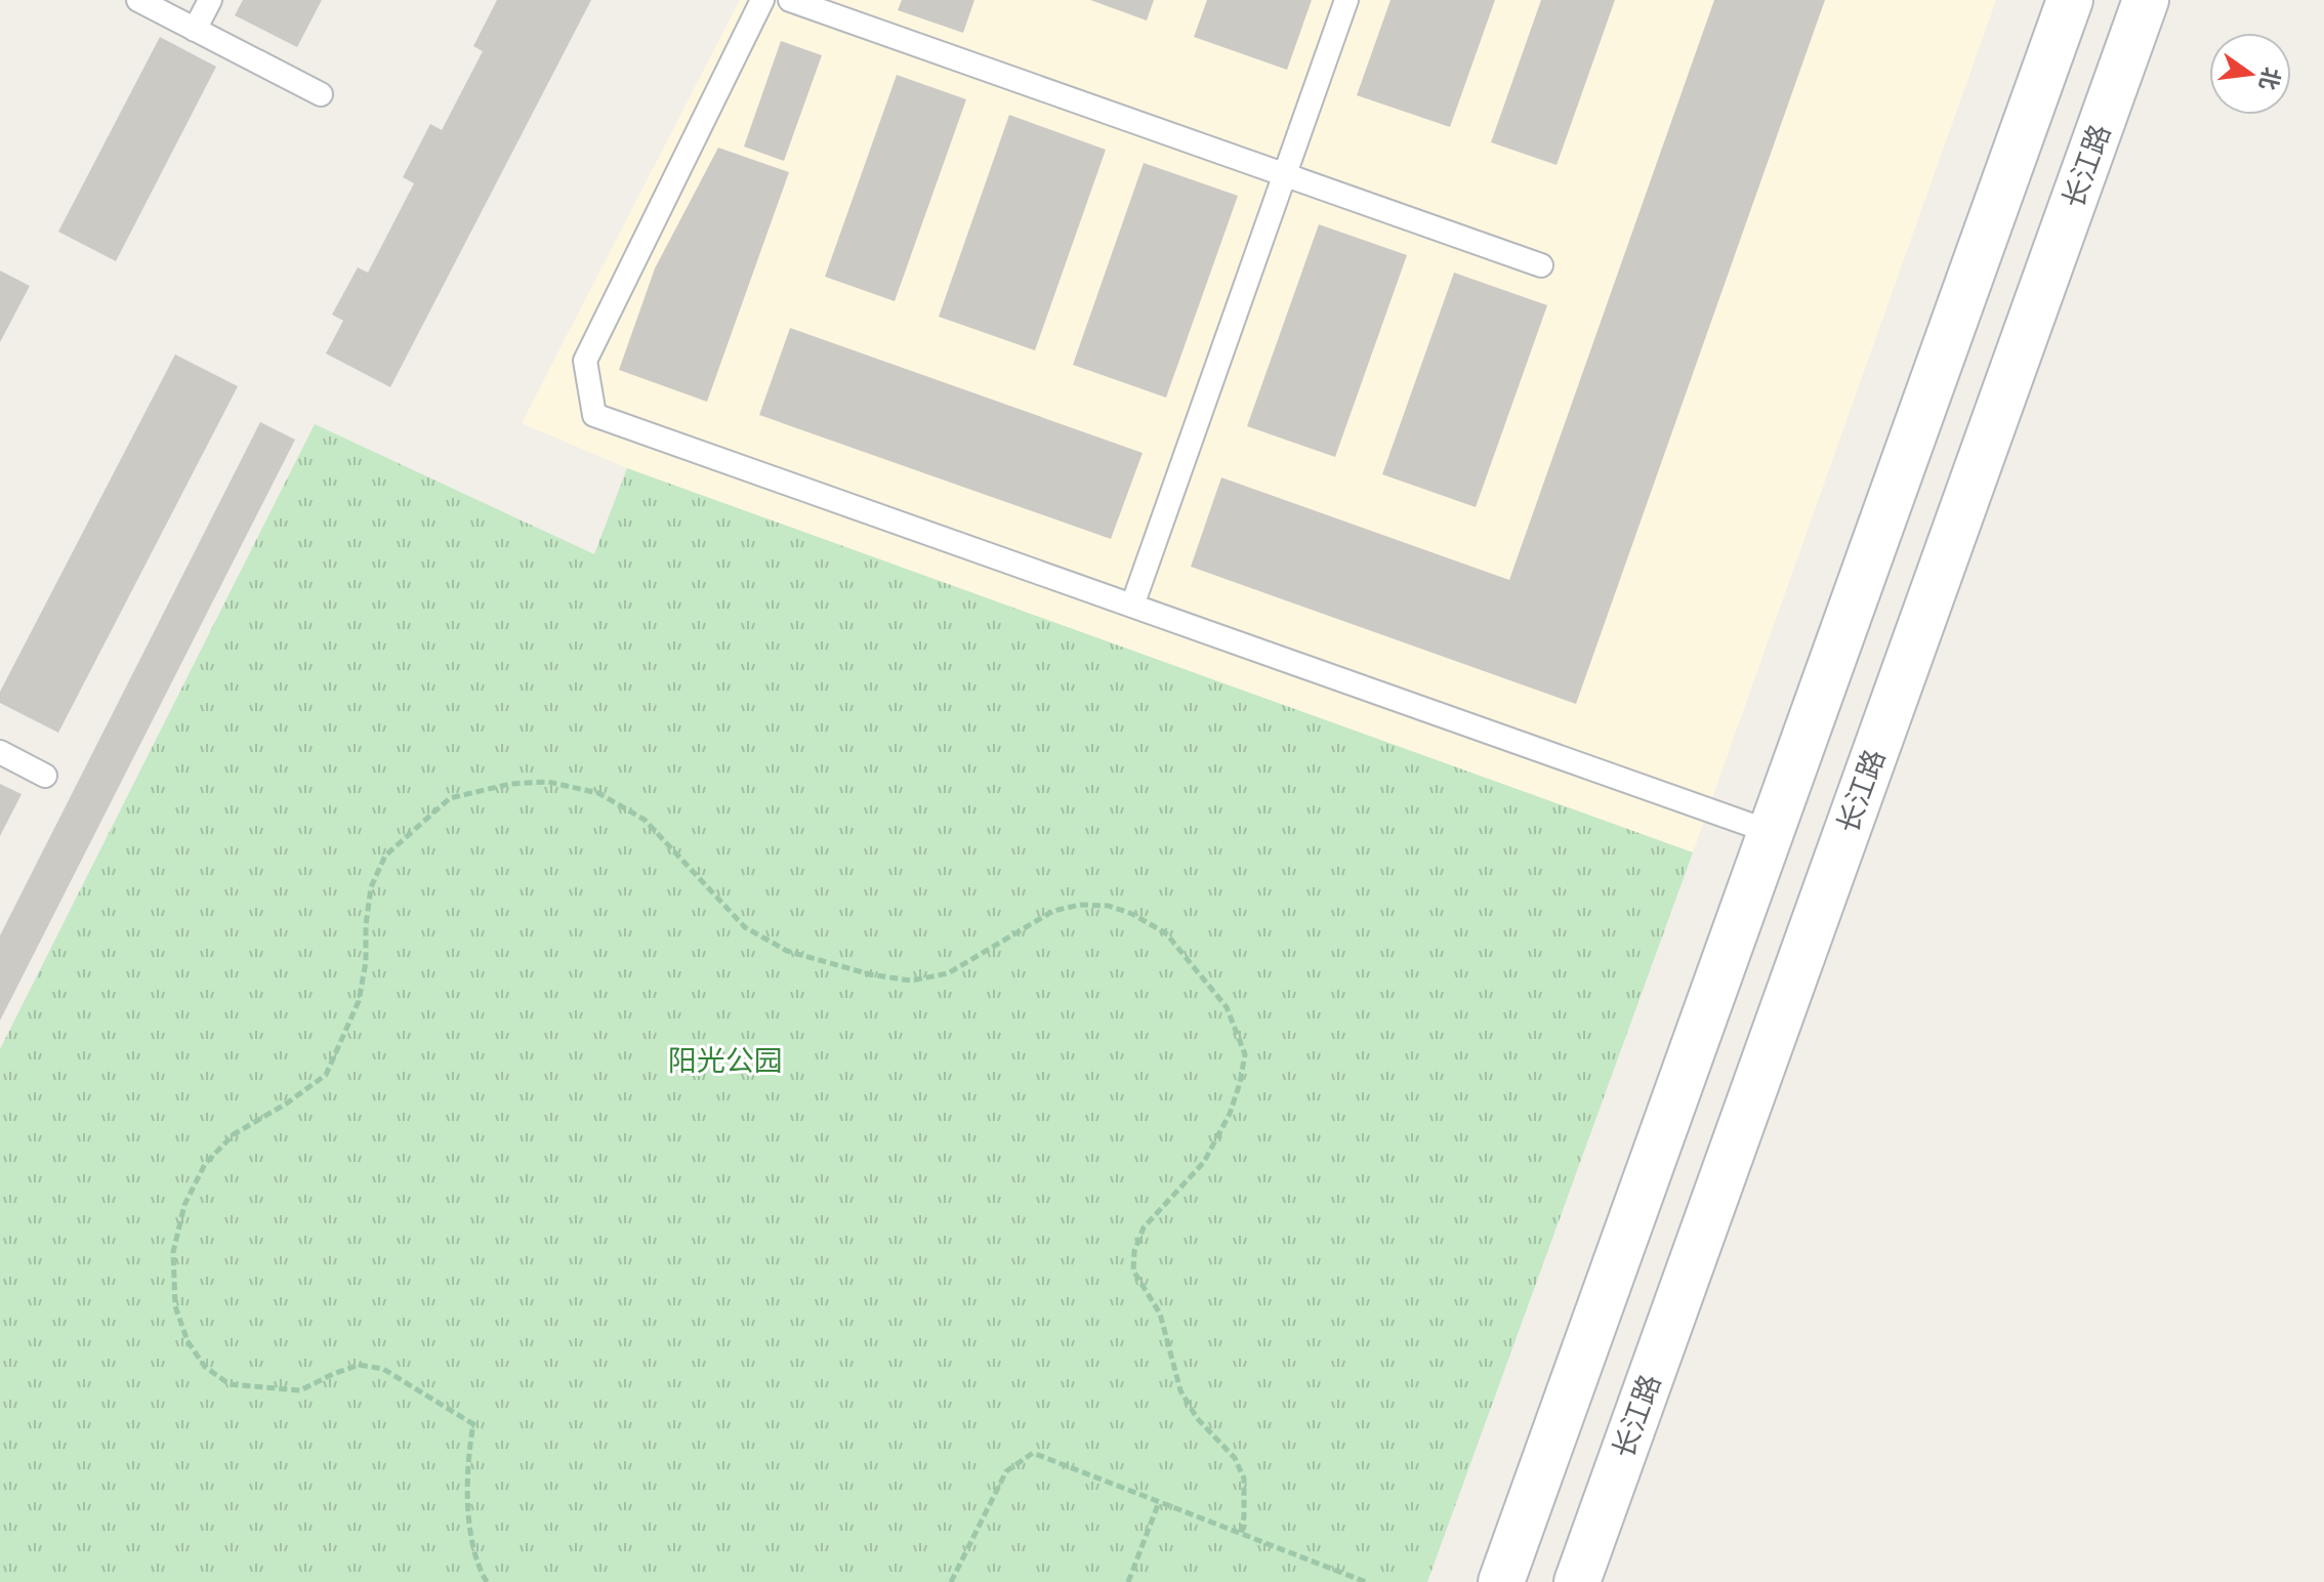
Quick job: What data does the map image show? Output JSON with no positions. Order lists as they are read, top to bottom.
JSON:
{
  "streets": {
    "street": ["长江路"]
  },
  "parks": ["阳光公园"],
  "north": "right"
}
